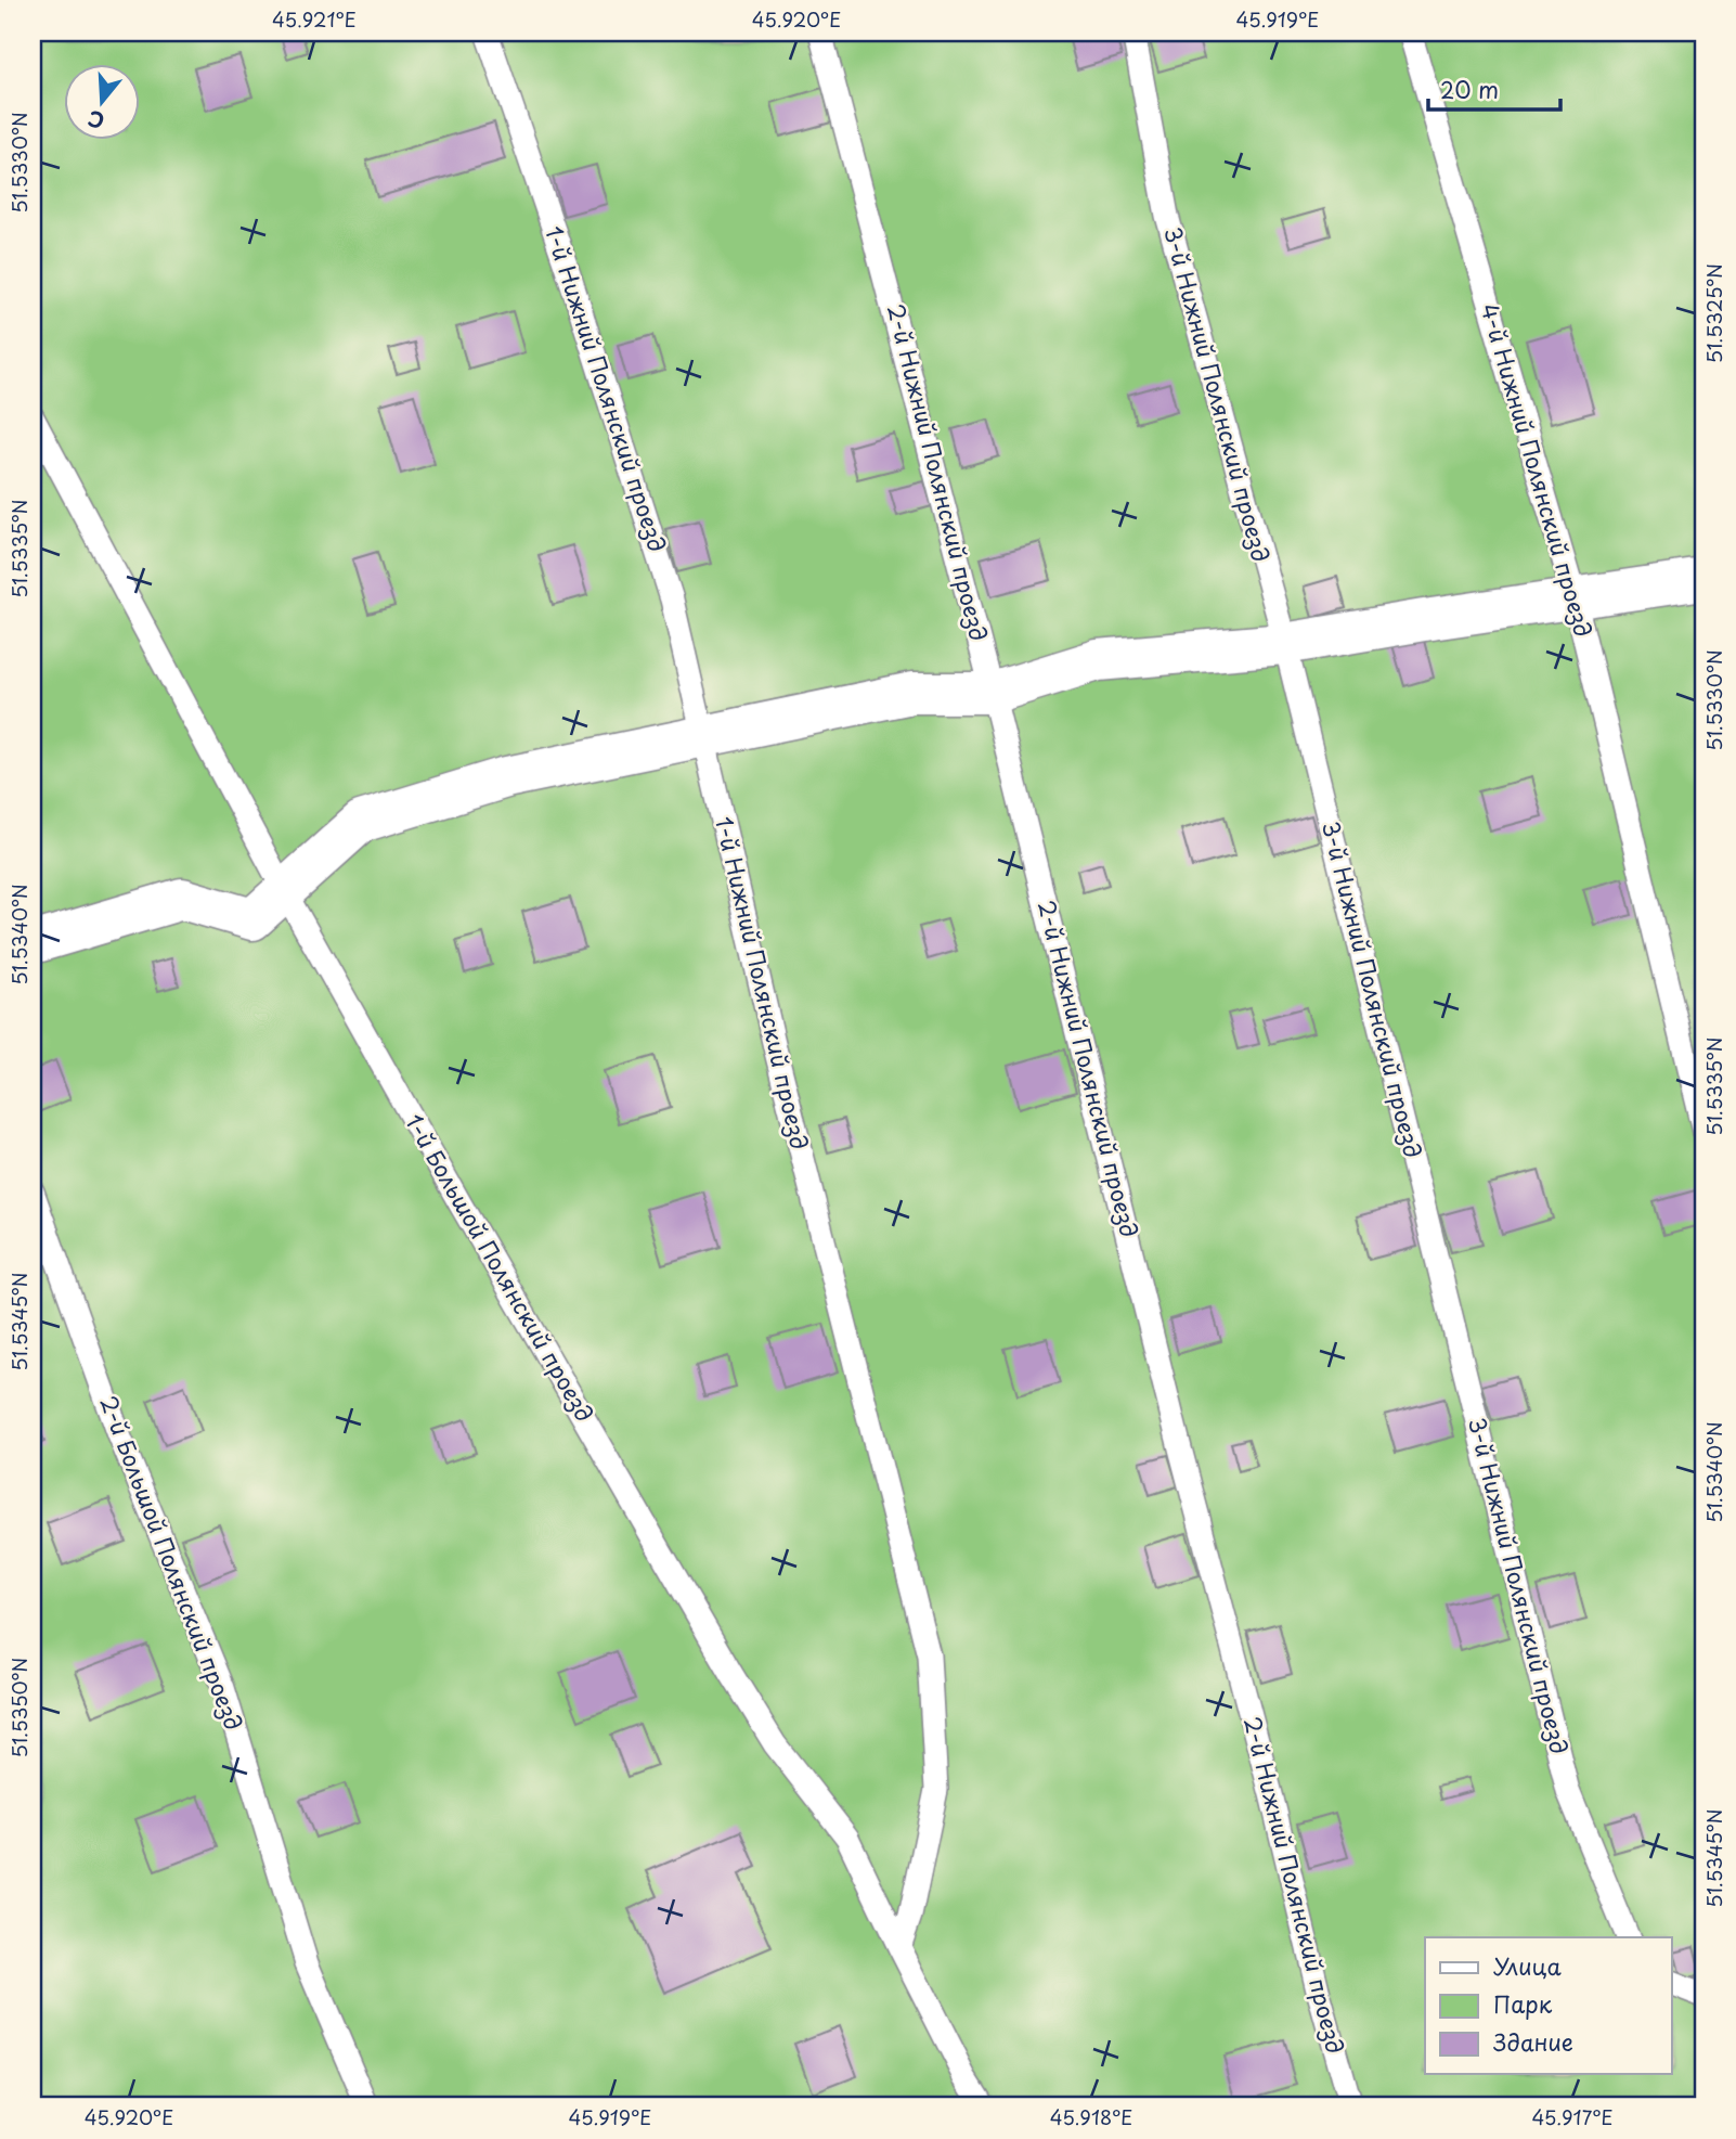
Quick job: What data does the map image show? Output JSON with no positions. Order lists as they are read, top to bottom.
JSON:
{
  "streets": {
    "lane": [
      "1-й Нижний Полянский проезд",
      "3-й Нижний Полянский проезд",
      "4-й Нижний Полянский проезд",
      "2-й Нижний Полянский проезд",
      "1-й Большой Полянский проезд",
      "2-й Большой Полянский проезд"
    ]
  },
  "crossings": [
    ["1-й Нижний Полянский проезд", "1-й Большой Полянский проезд"]
  ],
  "legend": ["Улица", "Парк", "Здание"],
  "scale_bar": "20 m",
  "north": "bottom",
  "coordinates": [
    "45.921°E",
    "45.920°E",
    "45.919°E",
    "51.5330°N",
    "51.5325°N",
    "51.5335°N",
    "51.5340°N",
    "51.5345°N",
    "51.5350°N",
    "45.918°E",
    "45.917°E"
  ]
}
